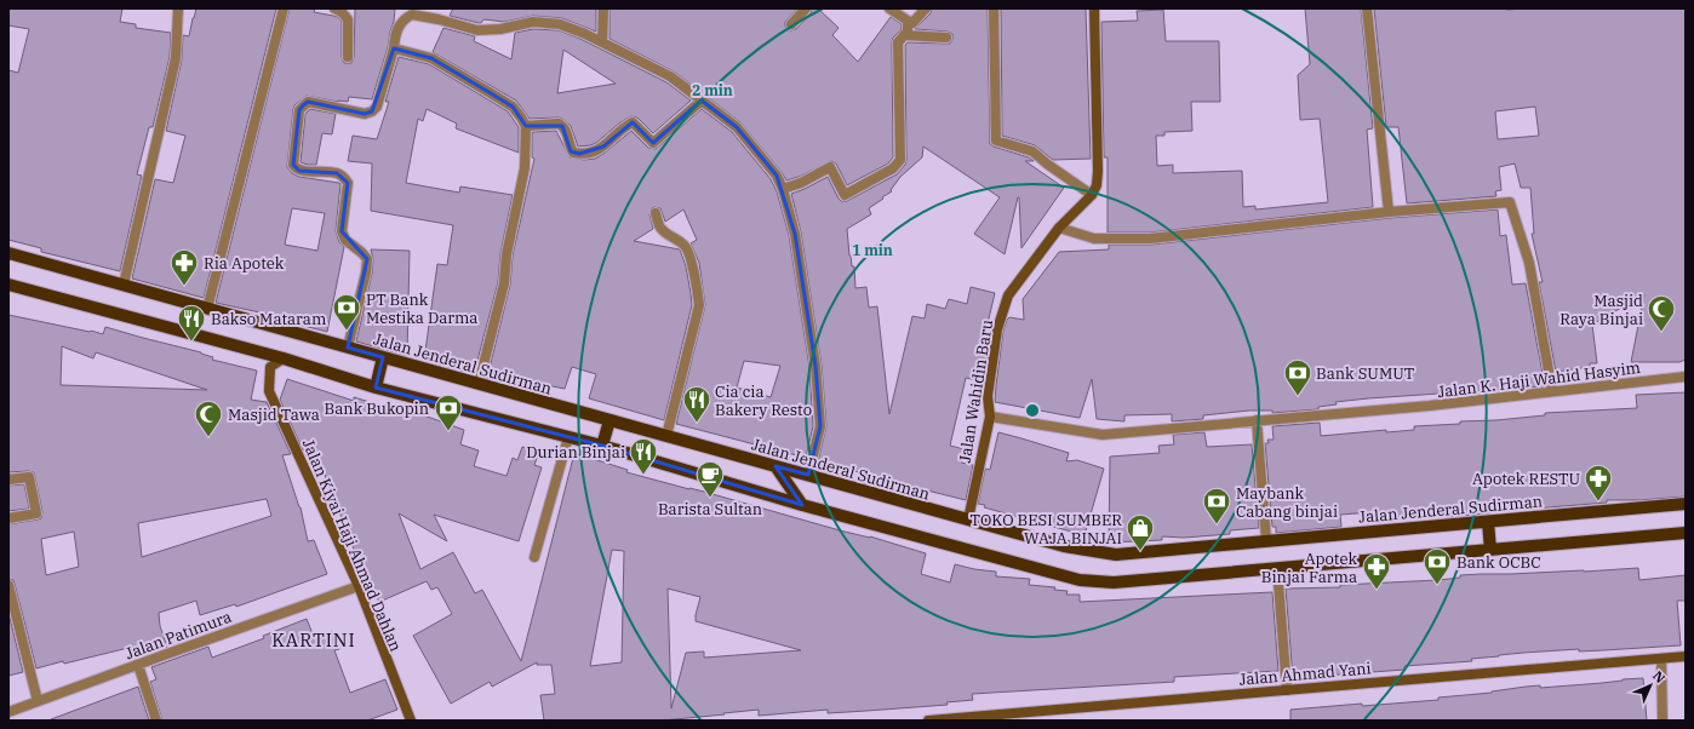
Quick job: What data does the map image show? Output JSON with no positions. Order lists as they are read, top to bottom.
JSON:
{
  "streets": {
    "main road": ["Jalan Jenderal Sudirman"],
    "street": [
      "Jalan K. Haji Wahid Hasyim",
      "Jalan Wahidin Baru",
      "Jalan Kiyai Haji Ahmad Dahlan",
      "Jalan Patimura",
      "Jalan Ahmad Yani"
    ]
  },
  "crossings": [
    ["Jalan Jenderal Sudirman", "Jalan Wahidin Baru"],
    ["Jalan K. Haji Wahid Hasyim", "Jalan Wahidin Baru"],
    ["Jalan Kiyai Haji Ahmad Dahlan", "Jalan Patimura"]
  ],
  "districts": ["KARTINI"],
  "places": {
    "pharmacy": ["Ria Apotek", "Apotek RESTU", "Apotek Binjai Farma"],
    "bank": [
      "PT Bank Mestika Darma",
      "Bank SUMUT",
      "Bank Bukopin",
      "Maybank Cabang binjai",
      "Bank OCBC"
    ],
    "mosque": ["Masjid Raya Binjai", "Masjid Tawa"],
    "restaurant": ["Bakso Mataram", "Cia cia Bakery Resto", "Durian Binjai"],
    "cafe": ["Barista Sultan"],
    "shop": ["TOKO BESI SUMBER WAJA BINJAI"]
  },
  "north": "top right",
  "rings": ["2 min", "1 min"]
}
